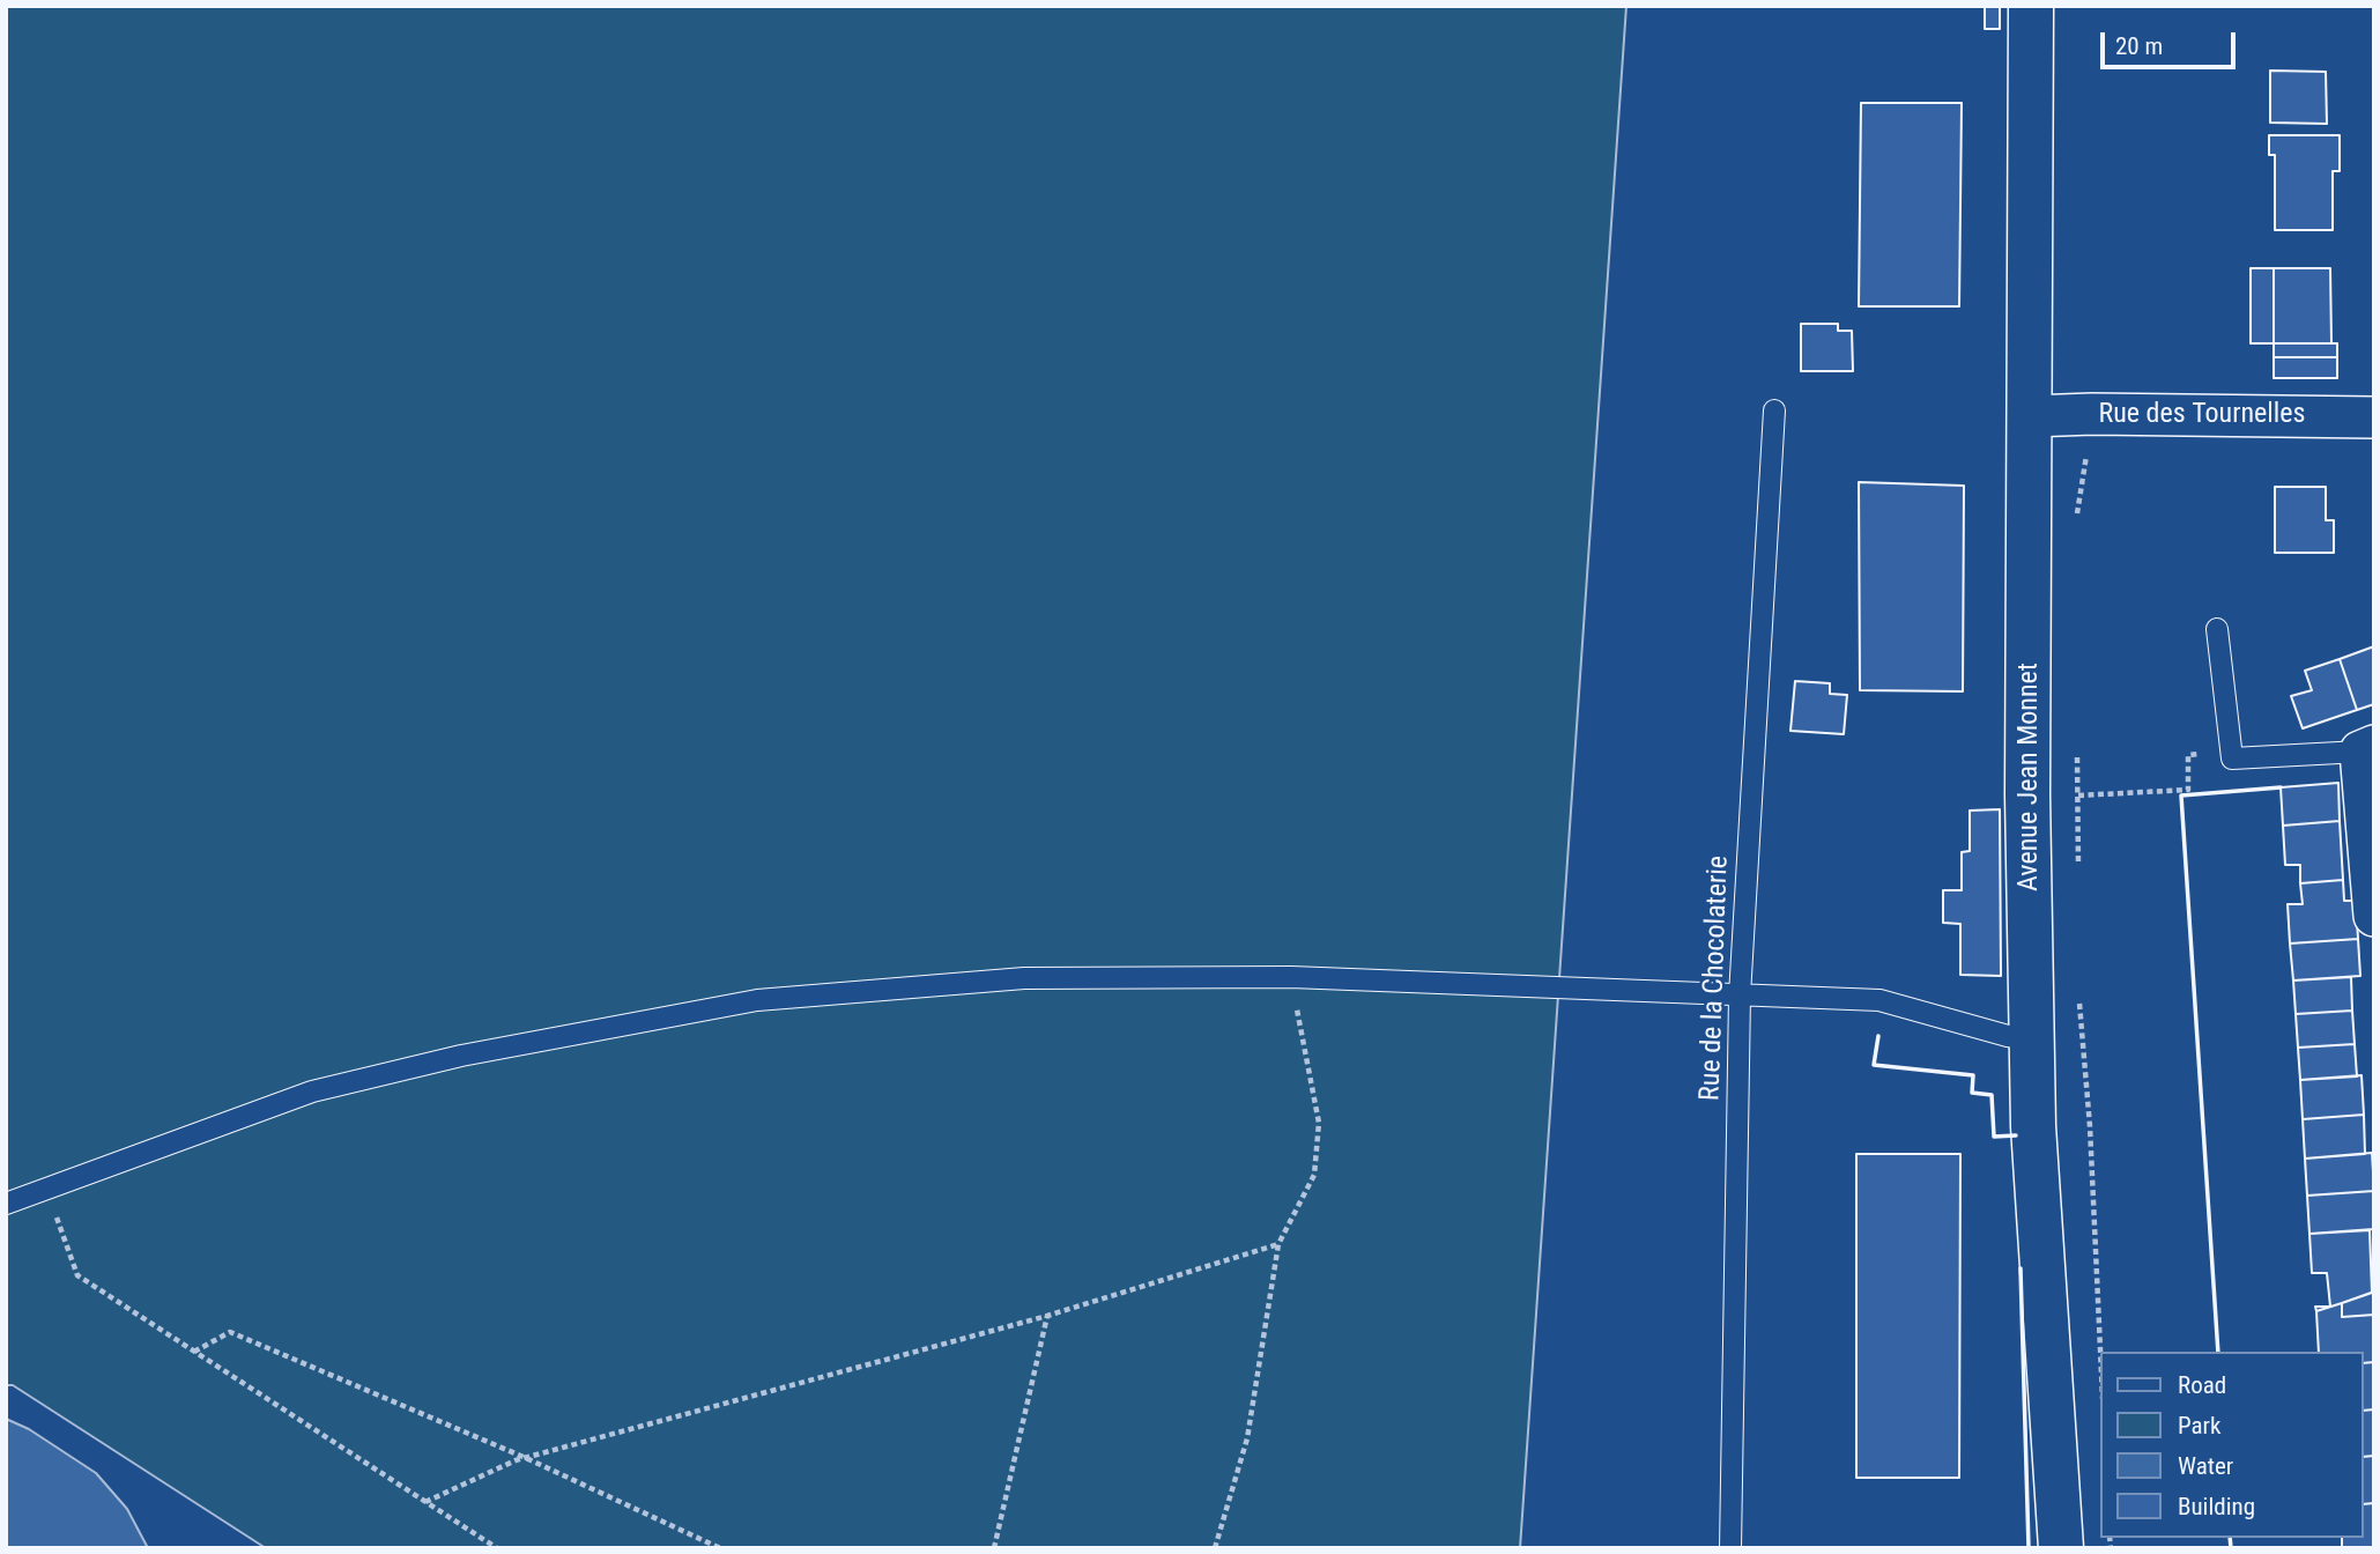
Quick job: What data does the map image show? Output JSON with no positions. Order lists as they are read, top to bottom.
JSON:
{
  "streets": {
    "main road": ["Avenue Jean Monnet"],
    "street": ["Rue des Tournelles"],
    "lane": ["Rue de la Chocolaterie"]
  },
  "crossings": [
    ["Rue des Tournelles", "Avenue Jean Monnet"]
  ],
  "legend": [
    "Road",
    "Park",
    "Water",
    "Building"
  ],
  "scale_bar": "20 m"
}
